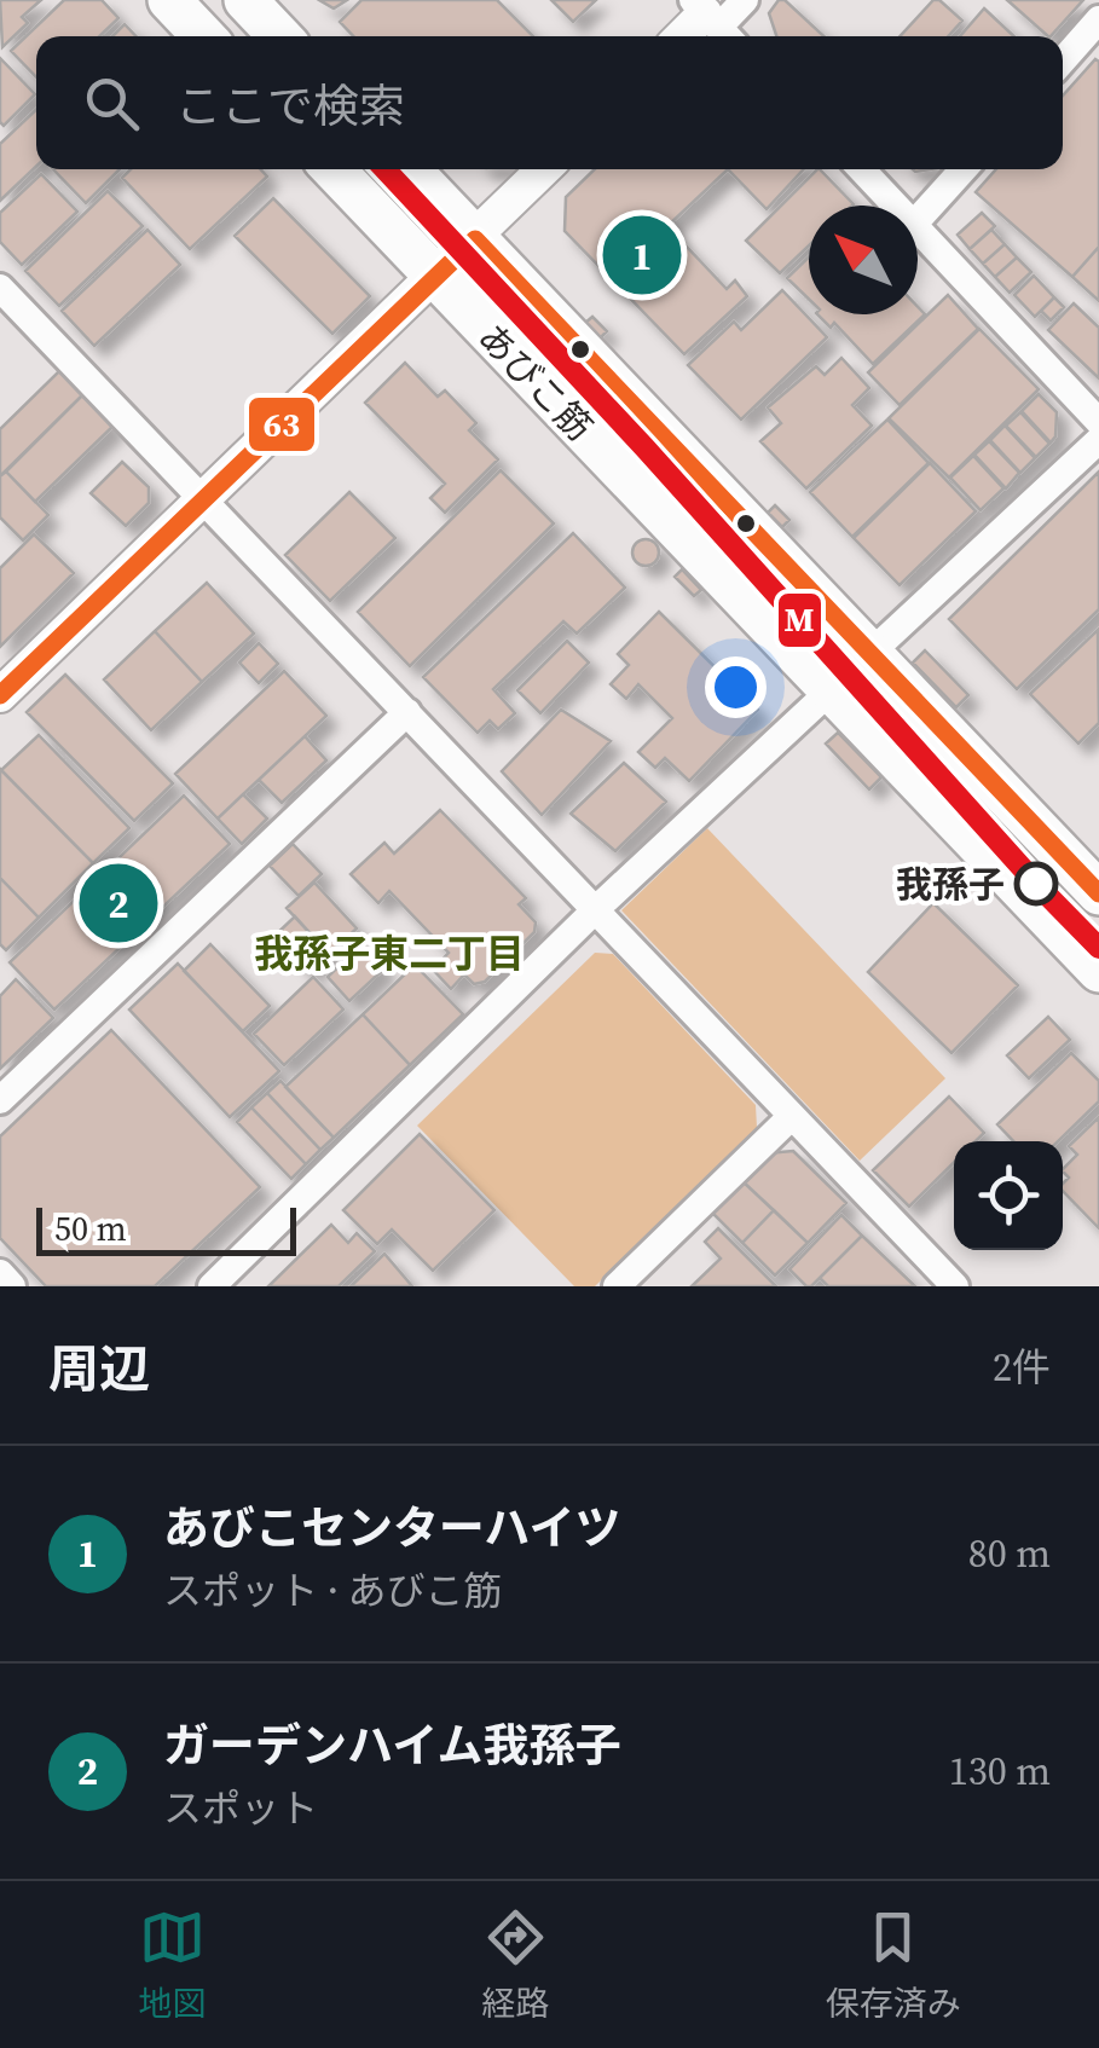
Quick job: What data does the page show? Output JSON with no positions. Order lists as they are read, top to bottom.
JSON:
{
  "streets": {
    "main road": ["あびこ筋"]
  },
  "districts": ["我孫子東二丁目"],
  "places": ["我孫子"],
  "lines": ["transit line M", "transit line 63"],
  "scale_bar": "50 m",
  "north": "top left",
  "page": {
    "search": "ここで検索",
    "pins": ["1", "2"],
    "scale": "50 m",
    "heading": ["周辺", "2件"],
    "list": [
      {
        "mark": "1",
        "name": "あびこセンターハイツ",
        "note": "スポット · あびこ筋",
        "value": "80 m"
      },
      {
        "mark": "2",
        "name": "ガーデンハイム我孫子",
        "note": "スポット",
        "value": "130 m"
      }
    ],
    "nav": ["地図", "経路", "保存済み"]
  }
}
